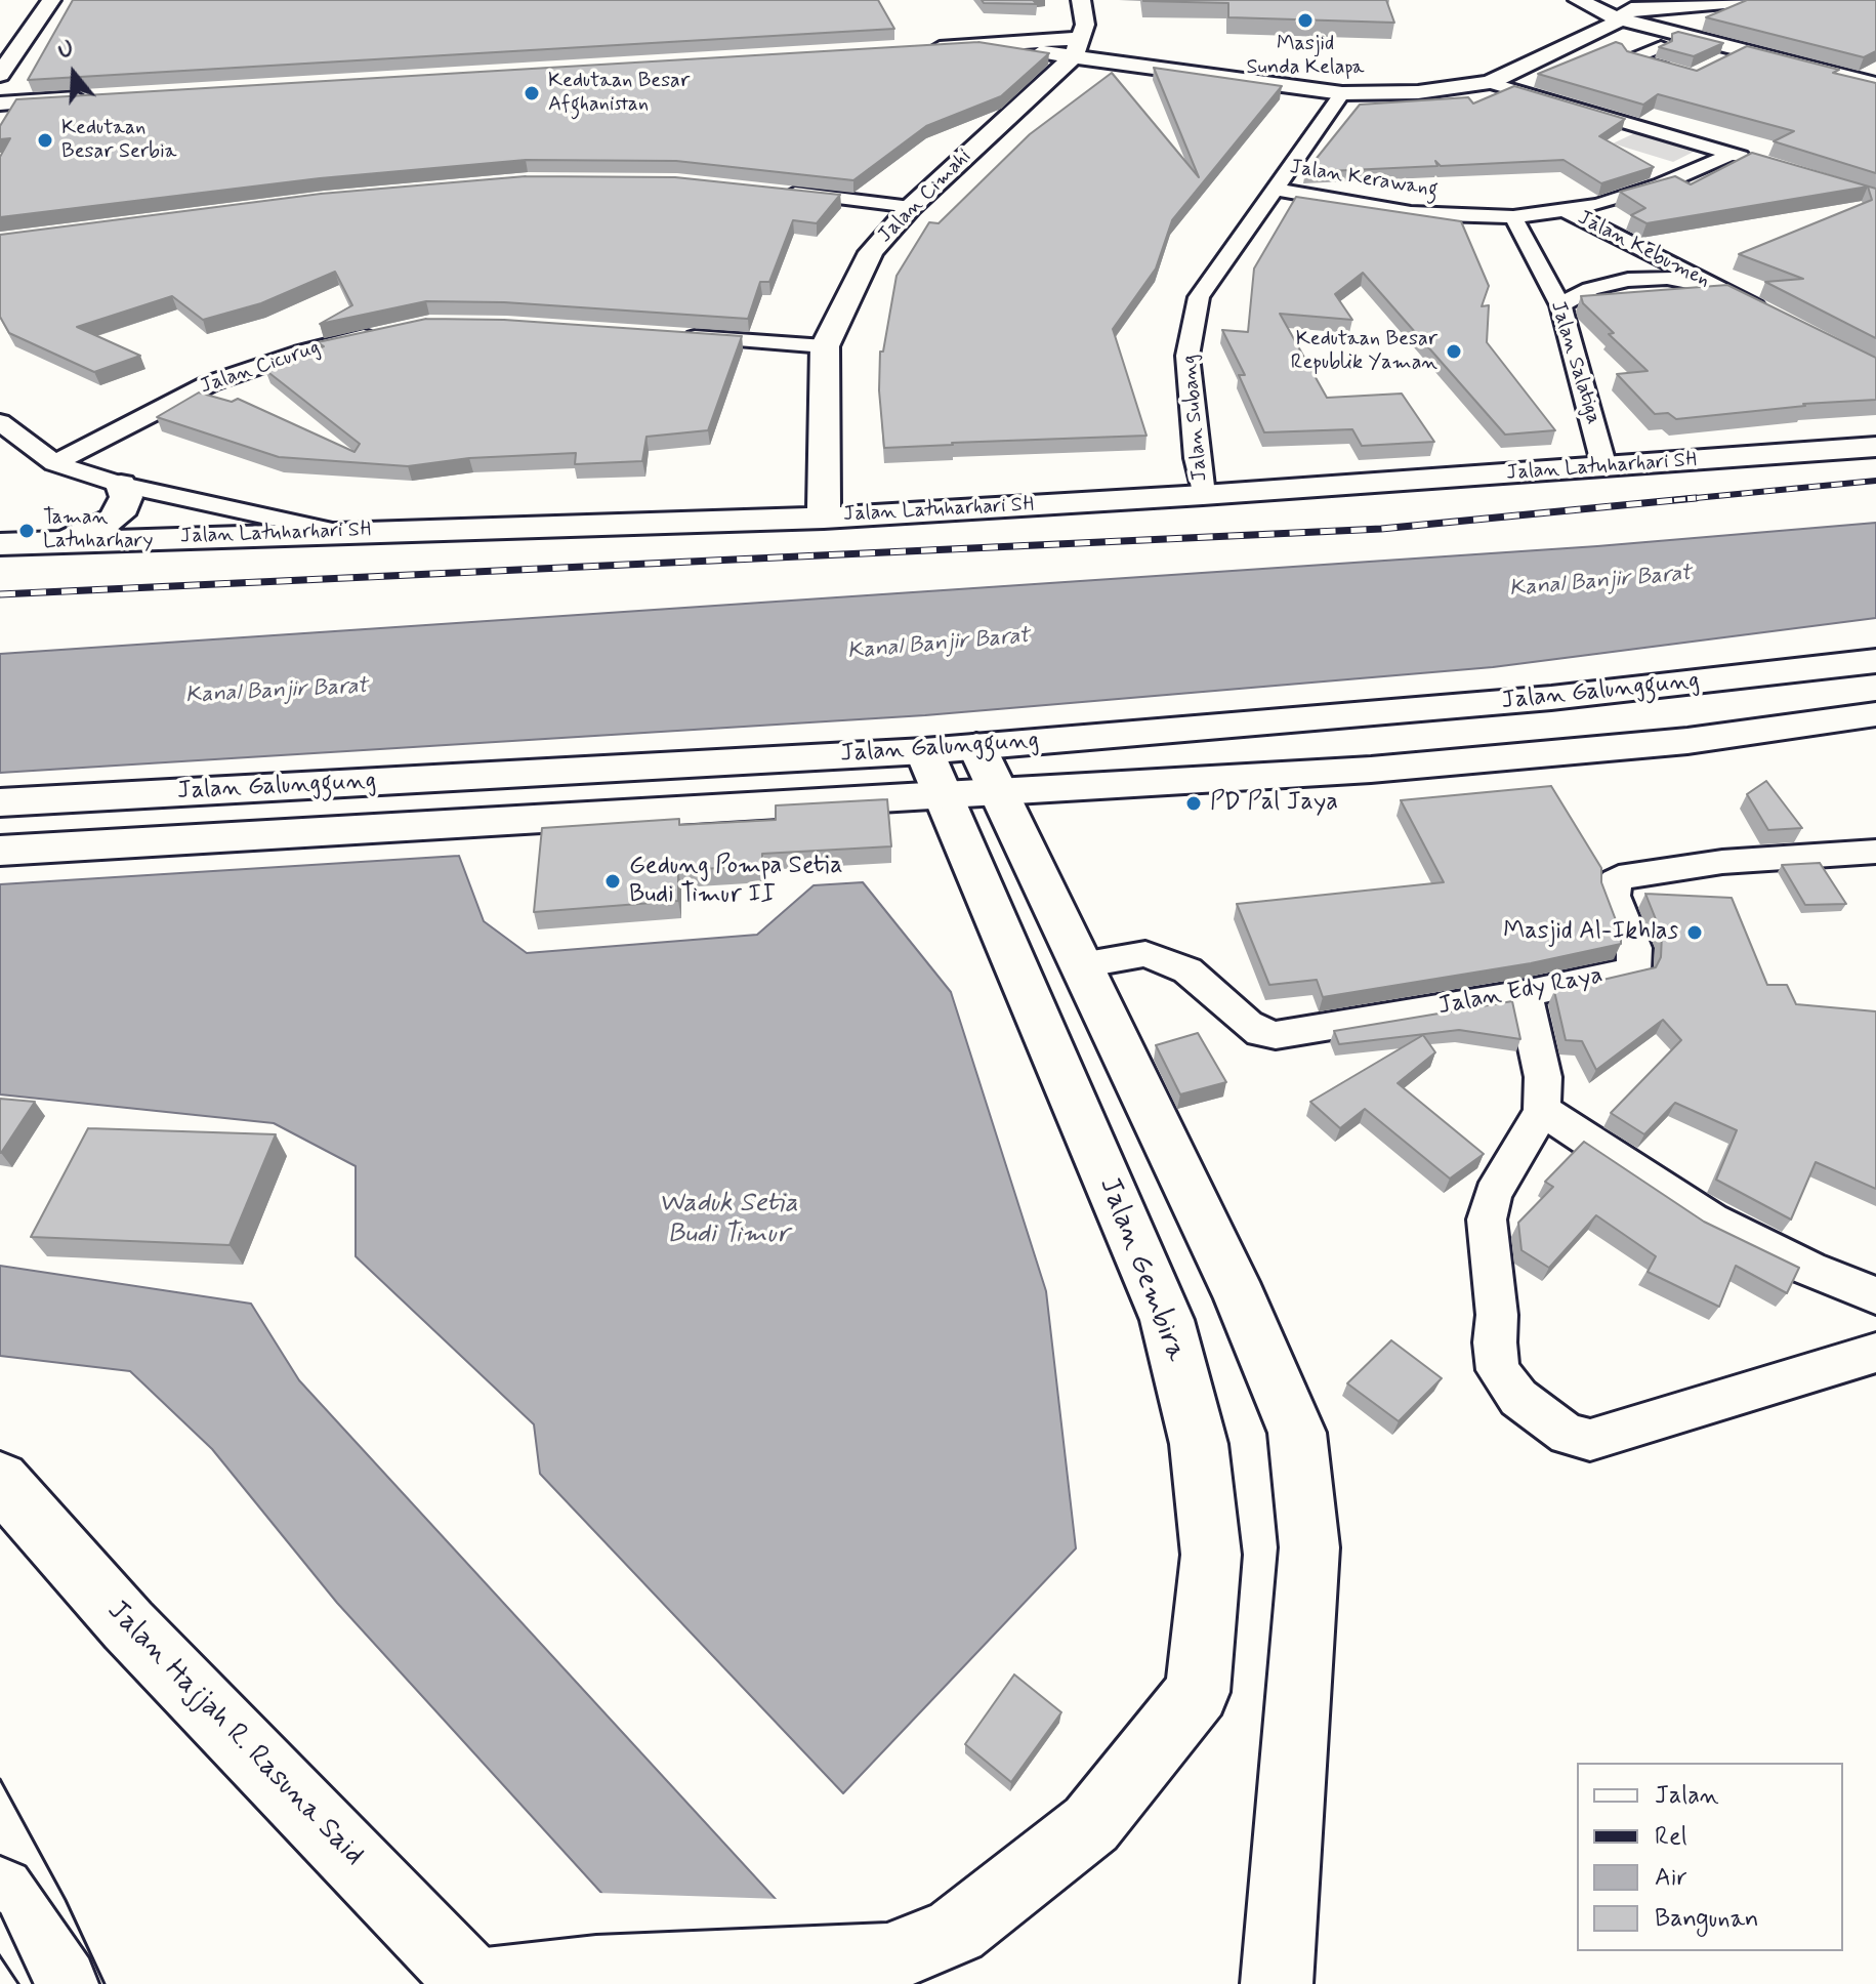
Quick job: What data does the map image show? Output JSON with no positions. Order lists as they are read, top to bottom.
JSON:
{
  "streets": {
    "main road": [
      "Jalan Cimahi",
      "Jalan Latuharhari SH",
      "Jalan Galunggung",
      "Jalan Gembira",
      "Jalan Hajjah R. Rasuna Said"
    ],
    "street": [
      "Jalan Kerawang",
      "Jalan Kebumen",
      "Jalan Salatiga",
      "Jalan Cicurug",
      "Jalan Subang",
      "Jalan Edy Raya"
    ]
  },
  "crossings": [
    ["Jalan Kerawang", "Jalan Kebumen"],
    ["Jalan Kerawang", "Jalan Salatiga"],
    ["Jalan Kerawang", "Jalan Subang"],
    ["Jalan Cimahi", "Jalan Latuharhari SH"],
    ["Jalan Kebumen", "Jalan Salatiga"],
    ["Jalan Salatiga", "Jalan Latuharhari SH"],
    ["Jalan Subang", "Jalan Latuharhari SH"],
    ["Jalan Galunggung", "Jalan Gembira"]
  ],
  "water": ["Kanal Banjir Barat", "Waduk Setia Budi Timur"],
  "places": [
    "Masjid Sunda Kelapa",
    "Kedutaan Besar Afghanistan",
    "Kedutaan Besar Serbia",
    "Kedutaan Besar Republik Yaman",
    "Taman Latuharhary",
    "PD Pal Jaya",
    "Gedung Pompa Setia Budi Timur II",
    "Masjid Al-Ikhlas"
  ],
  "legend": [
    "Jalan",
    "Rel",
    "Air",
    "Bangunan"
  ],
  "north": "top"
}
